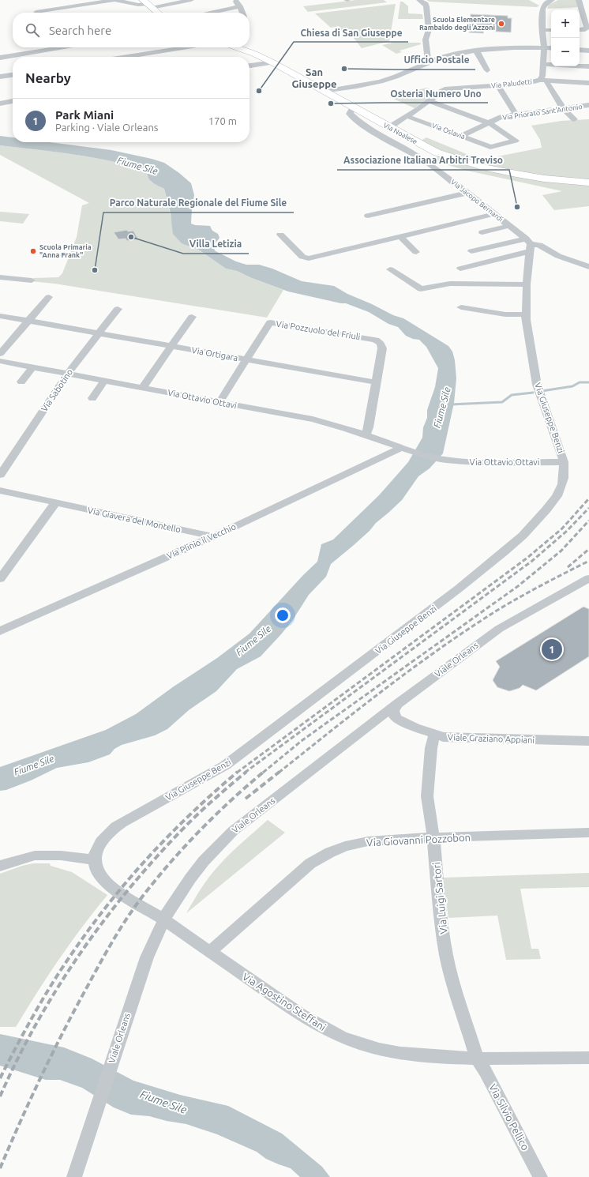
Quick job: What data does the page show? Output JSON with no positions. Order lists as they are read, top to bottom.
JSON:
{
  "streets": {
    "main road": ["Via Noalese"],
    "street": [
      "Via Paludetti",
      "Via Priorato Sant'Antonio",
      "Via Oslavia",
      "Via Jacopo Bernardi",
      "Via Pozzuolo del Friuli",
      "Via Ortigara",
      "Via Sabotino",
      "Via Ottavio Ottavi",
      "Via Giuseppe Benzi",
      "Via Giavera del Montello",
      "Via Plinio il Vecchio",
      "Viale Orleans",
      "Viale Graziano Appiani",
      "Via Giovanni Pozzobon",
      "Via Luigi Sartori",
      "Via Agostino Steffani",
      "Via Silvio Pellico"
    ]
  },
  "crossings": [
    ["Via Paludetti", "Via Oslavia"],
    ["Via Paludetti", "Via Noalese"],
    ["Via Priorato Sant'Antonio", "Via Oslavia"],
    ["Via Noalese", "Via Jacopo Bernardi"],
    ["Via Jacopo Bernardi", "Via Giuseppe Benzi"],
    ["Via Pozzuolo del Friuli", "Via Ortigara"],
    ["Via Pozzuolo del Friuli", "Via Ottavio Ottavi"],
    ["Via Ortigara", "Via Sabotino"],
    ["Via Sabotino", "Via Ottavio Ottavi"],
    ["Via Ottavio Ottavi", "Via Giuseppe Benzi"],
    ["Via Ottavio Ottavi", "Via Plinio il Vecchio"],
    ["Via Giavera del Montello", "Via Plinio il Vecchio"],
    ["Viale Orleans", "Viale Graziano Appiani"],
    ["Viale Orleans", "Via Agostino Steffani"],
    ["Viale Graziano Appiani", "Via Luigi Sartori"],
    ["Via Giovanni Pozzobon", "Via Luigi Sartori"],
    ["Via Giovanni Pozzobon", "Via Agostino Steffani"],
    ["Via Luigi Sartori", "Via Agostino Steffani"],
    ["Via Luigi Sartori", "Via Silvio Pellico"],
    ["Via Agostino Steffani", "Via Silvio Pellico"]
  ],
  "districts": ["San Giuseppe"],
  "water": ["Fiume Sile"],
  "places": [
    "Scuola Elementare Rambaldo degli Azzoni",
    "Ufficio Postale",
    "Chiesa di San Giuseppe",
    "Osteria Numero Uno",
    "Associazione Italiana Arbitri Treviso",
    "Villa Letizia",
    "Scuola Primaria \"Anna Frank\"",
    "Parco Naturale Regionale del Fiume Sile"
  ],
  "page": {
    "map_buttons": ["+", "−"],
    "search": "Search here",
    "heading": "Nearby",
    "list": [
      {
        "mark": "1",
        "name": "Park Miani",
        "note": "Parking · Viale Orleans",
        "value": "170 m"
      }
    ],
    "pins": "1"
  }
}
